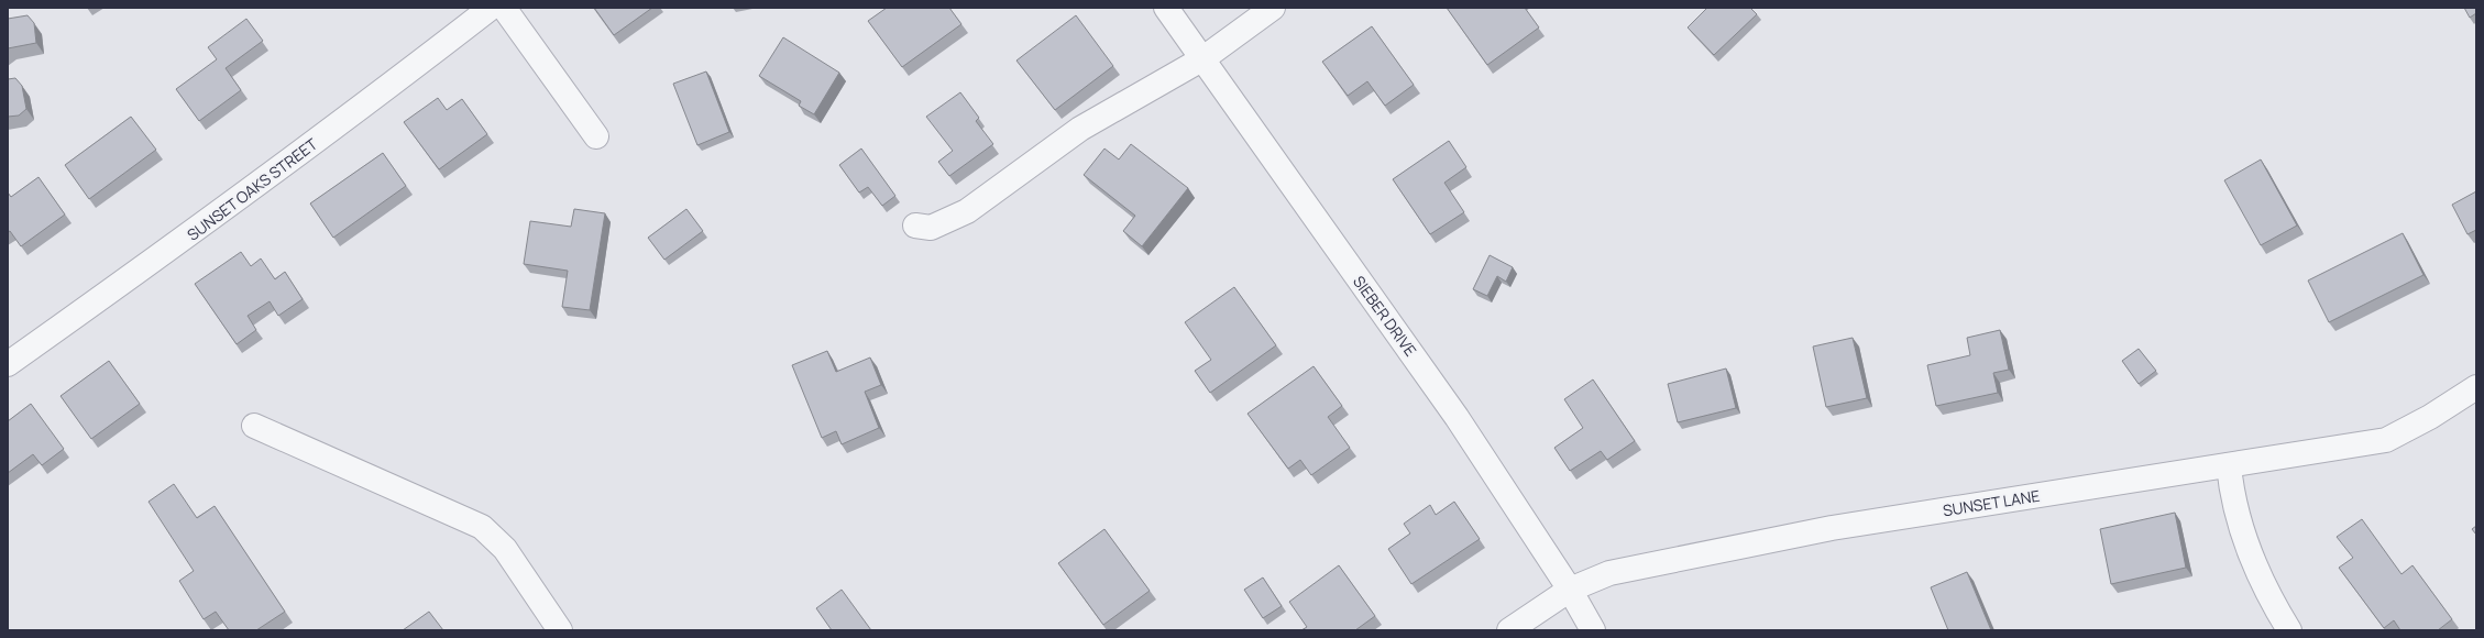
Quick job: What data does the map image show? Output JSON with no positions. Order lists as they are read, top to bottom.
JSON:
{
  "streets": {
    "street": ["SUNSET OAKS STREET", "SIEBER DRIVE", "SUNSET LANE"]
  },
  "crossings": [
    ["SIEBER DRIVE", "SUNSET LANE"]
  ]
}
